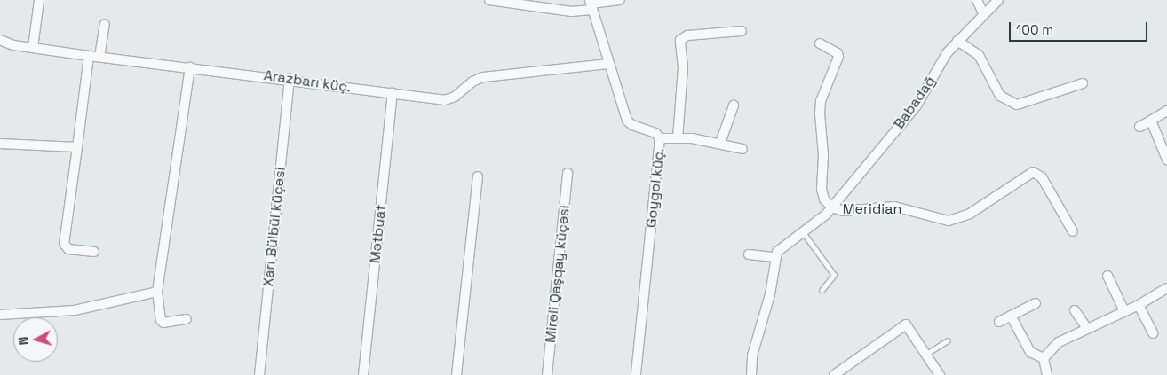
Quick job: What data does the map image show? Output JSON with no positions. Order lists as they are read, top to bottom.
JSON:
{
  "streets": {
    "street": [
      "Arazbarı küç.",
      "Babadağ",
      "Goygol küç.",
      "Meridian",
      "Xarı Bülbül küçəsi",
      "Mətbuat",
      "Mirəli Qaşqay küçəsi"
    ]
  },
  "crossings": [
    ["Arazbarı küç.", "Goygol küç."],
    ["Arazbarı küç.", "Xarı Bülbül küçəsi"],
    ["Arazbarı küç.", "Mətbuat"],
    ["Babadağ", "Meridian"]
  ],
  "scale_bar": "100 m",
  "north": "left"
}
